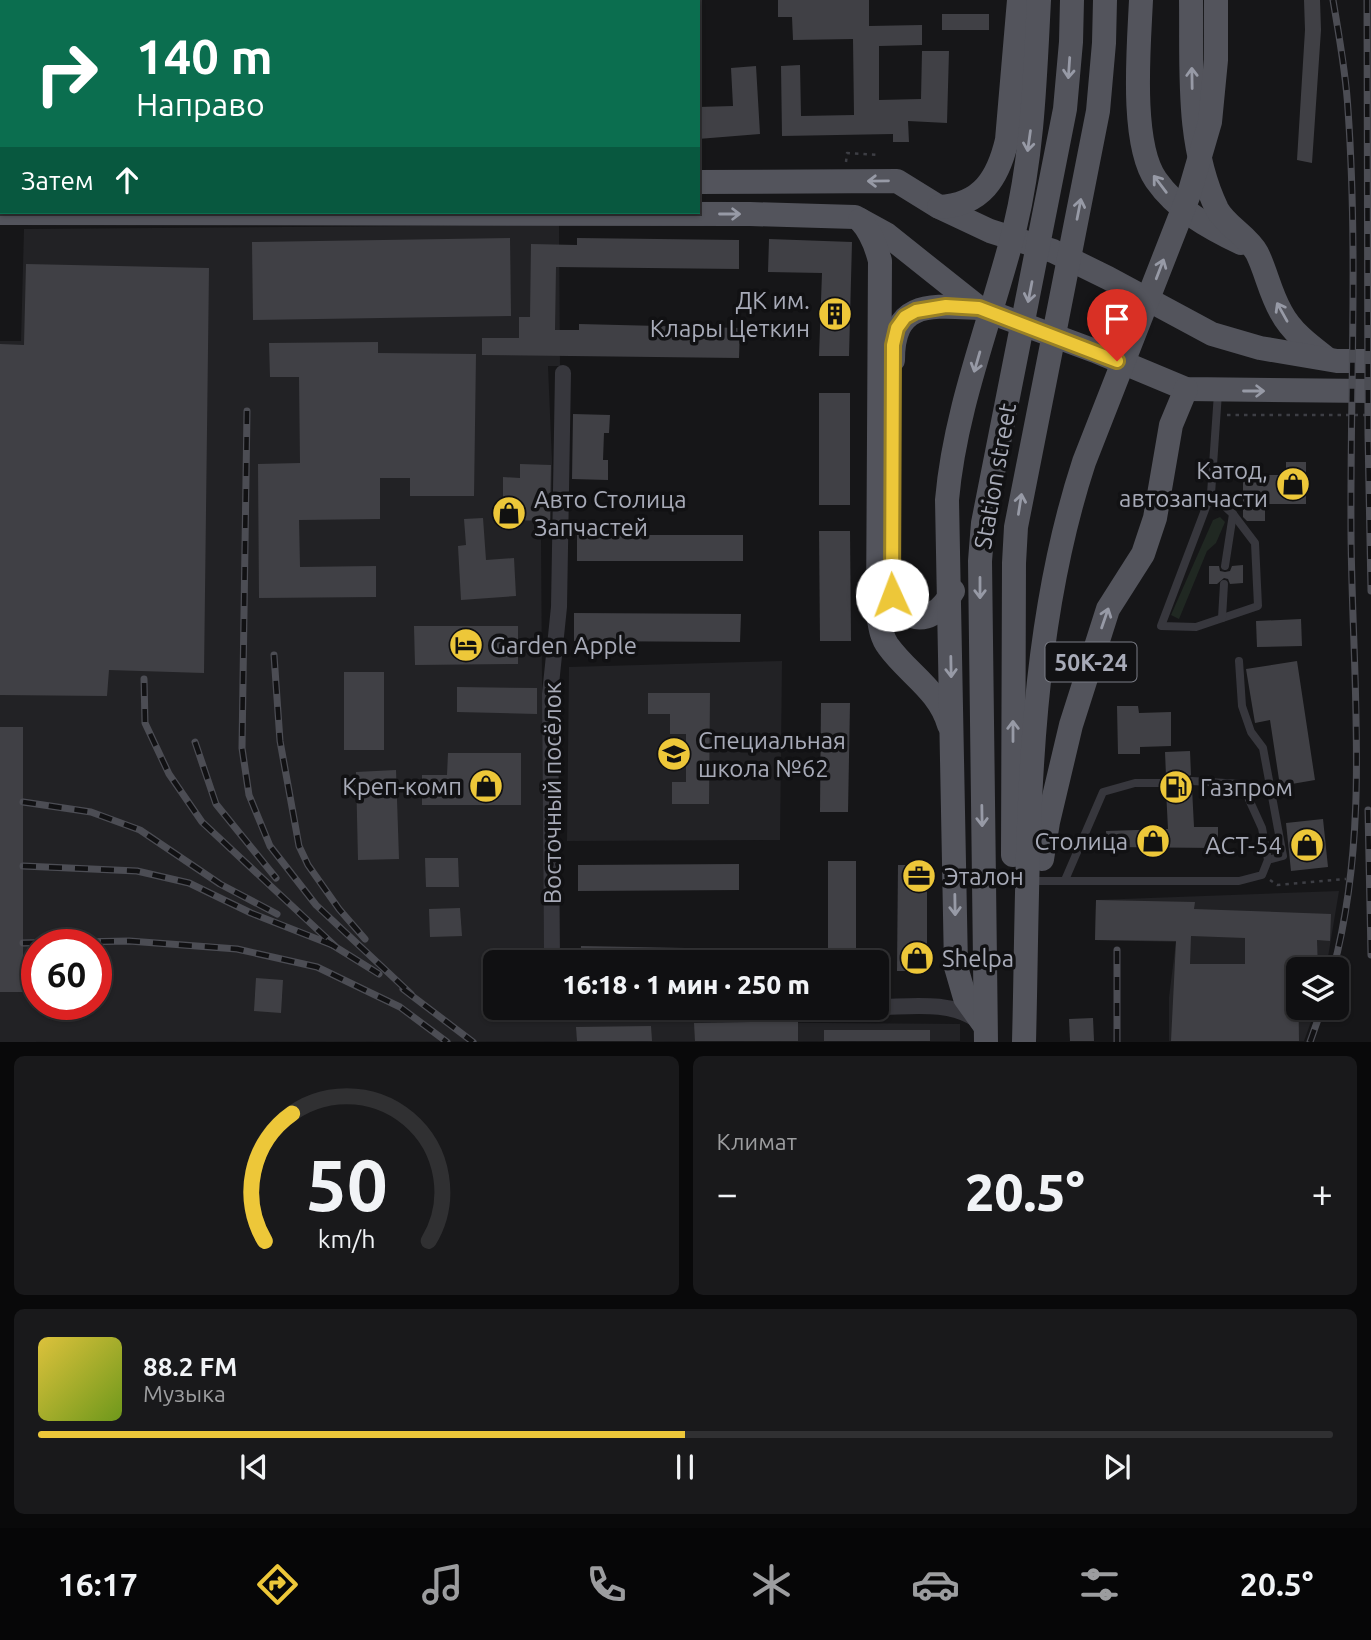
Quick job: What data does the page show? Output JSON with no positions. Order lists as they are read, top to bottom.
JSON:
{
  "streets": {
    "main road": ["Station street", "50К-24"],
    "street": ["Восточный посёлок"]
  },
  "places": {
    "building": ["ДК им. Клары Цеткин"],
    "shop": [
      "Катод, автозапчасти",
      "Авто Столица Запчастей",
      "Креп-комп",
      "Столица",
      "АСТ-54",
      "Shelpa"
    ],
    "hotel": ["Garden Apple"],
    "school or university": ["Специальная школа №62"],
    "fuel station": ["Газпром"],
    "office": ["Эталон"]
  },
  "page": {
    "turn": ["140 m", "Направо"],
    "then": "Затем",
    "limit": "60",
    "trip": "16:18 · 1 мин · 250 m",
    "tile": "Климат",
    "heat": ["−", "20.5°", "+"],
    "song": ["88.2 FM", "Музыка"],
    "tabs": ["16:17", "20.5°"],
    "gauge": ["50", "km/h"]
  }
}
